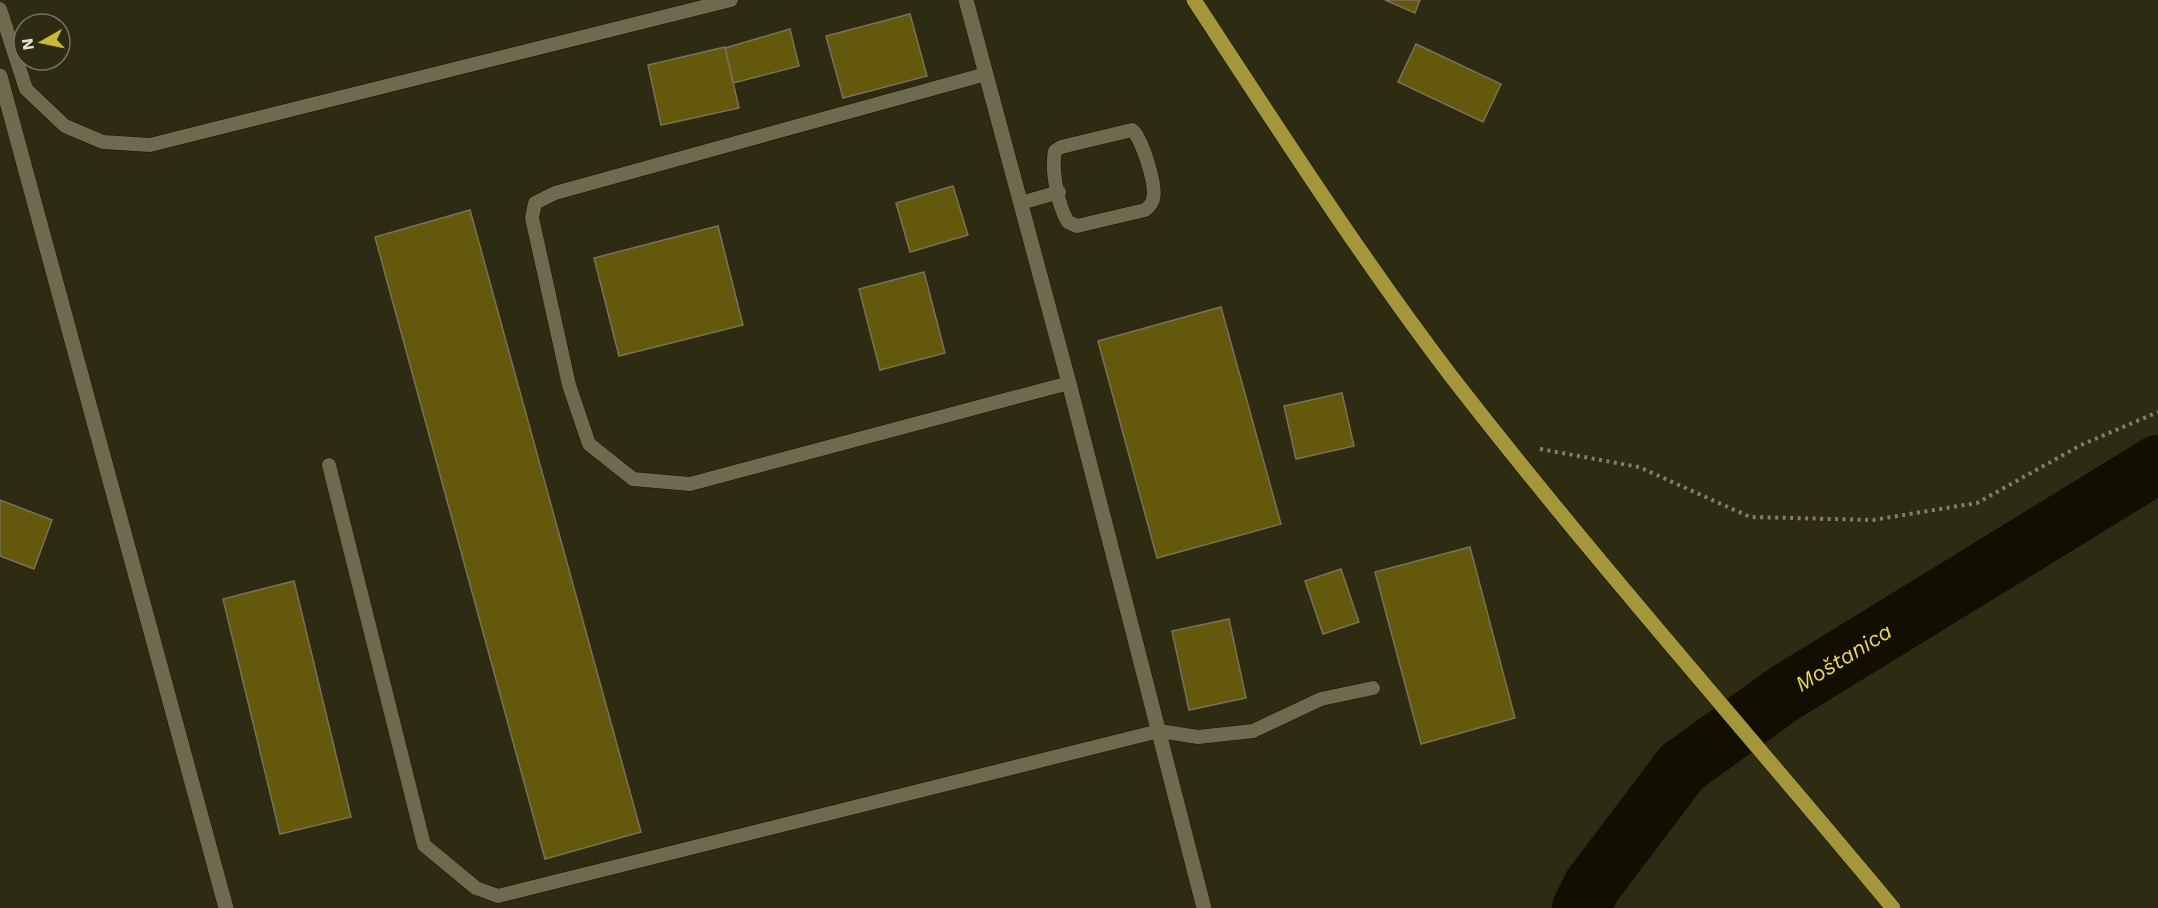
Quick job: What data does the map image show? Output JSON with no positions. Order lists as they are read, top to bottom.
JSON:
{
  "water": ["Moštanica"],
  "north": "left"
}
